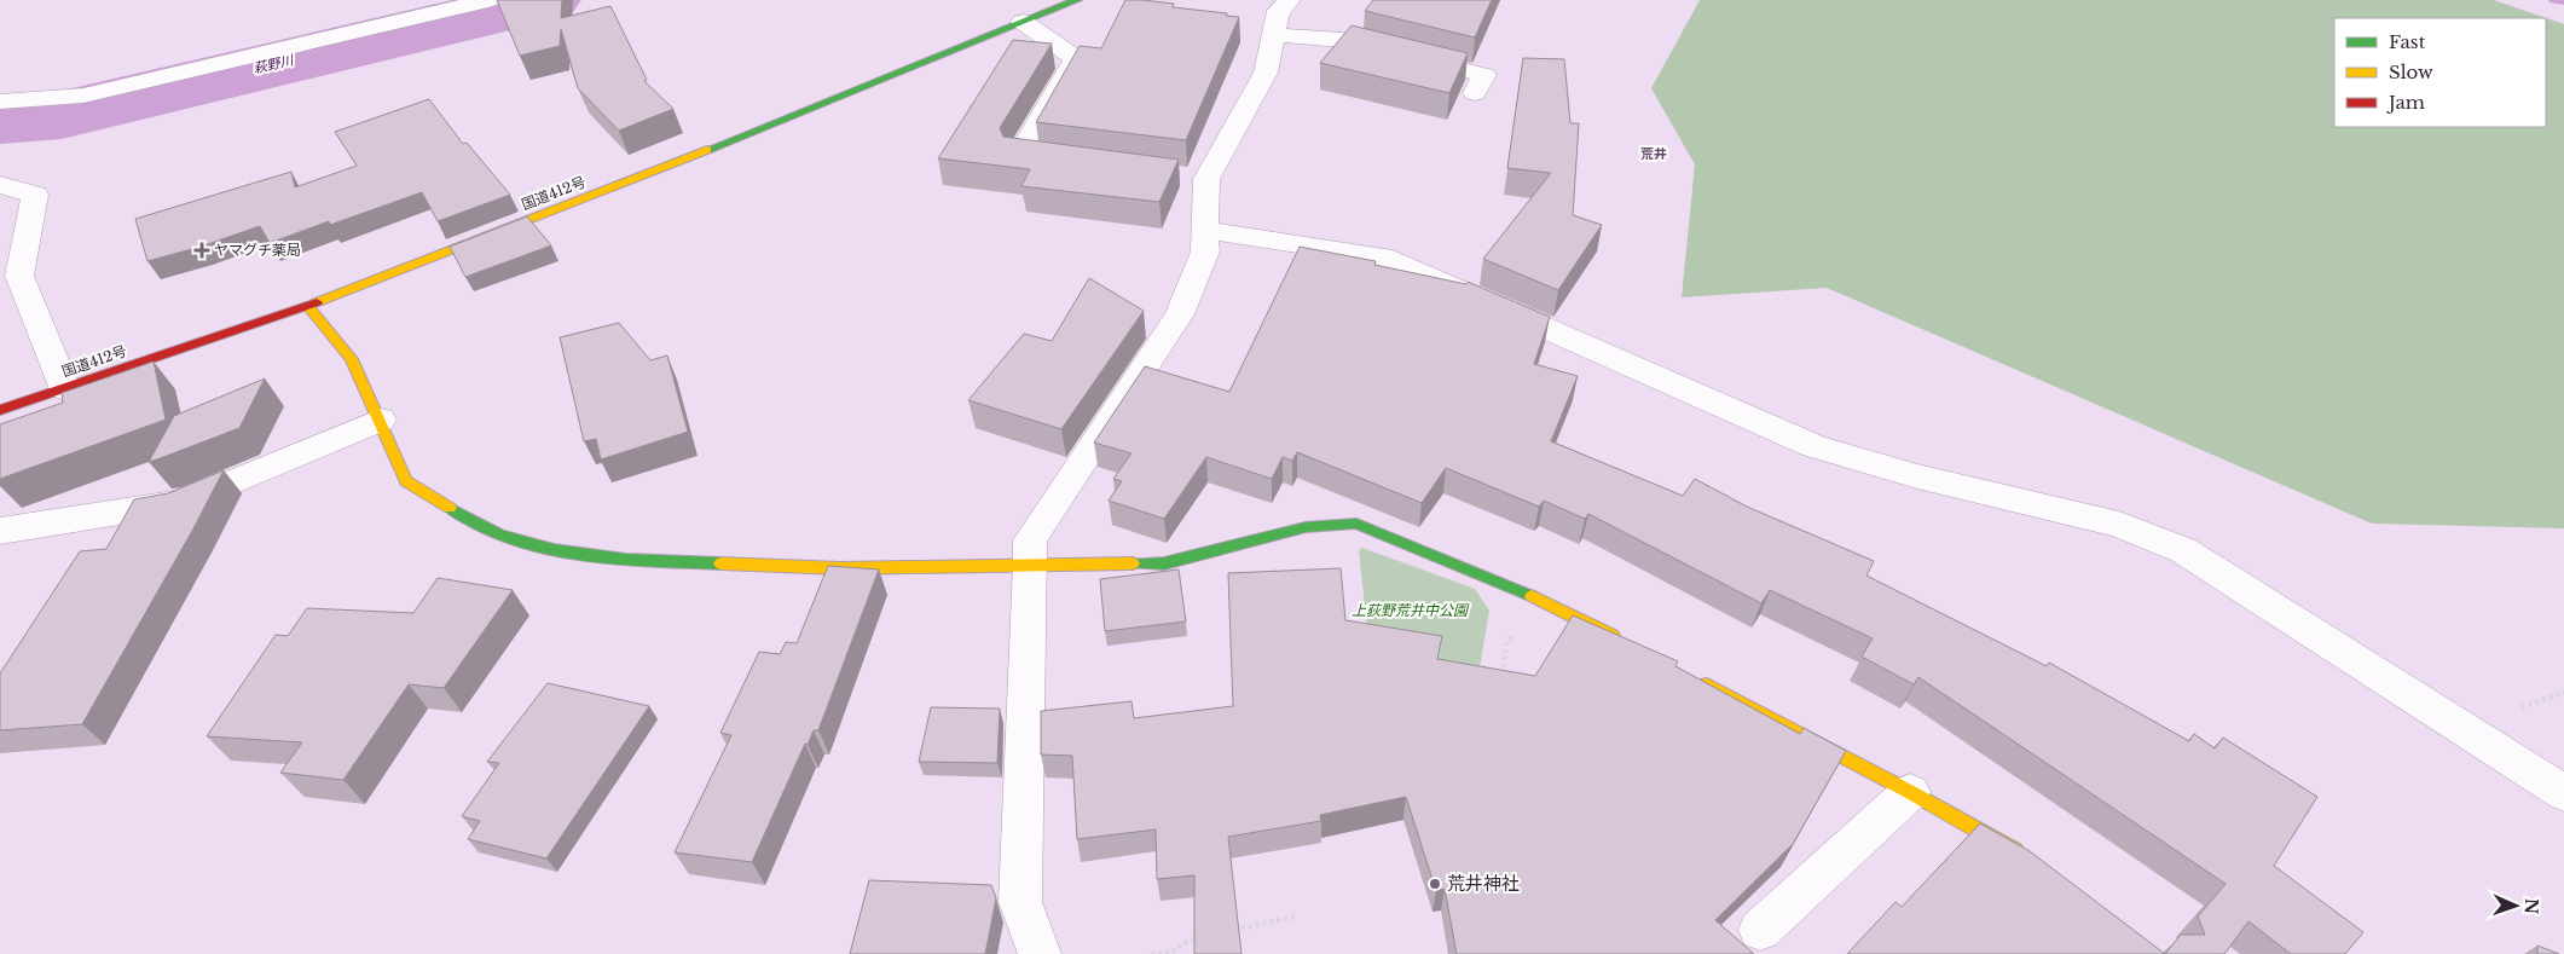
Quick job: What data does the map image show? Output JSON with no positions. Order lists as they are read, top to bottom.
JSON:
{
  "streets": {
    "main road": ["国道412号"]
  },
  "districts": ["荒井"],
  "water": ["萩野川"],
  "parks": ["上荻野荒井中公園"],
  "places": {
    "health": ["ヤマグチ薬局"],
    "other": ["荒井神社"]
  },
  "legend": ["Fast", "Slow", "Jam"],
  "north": "right"
}
